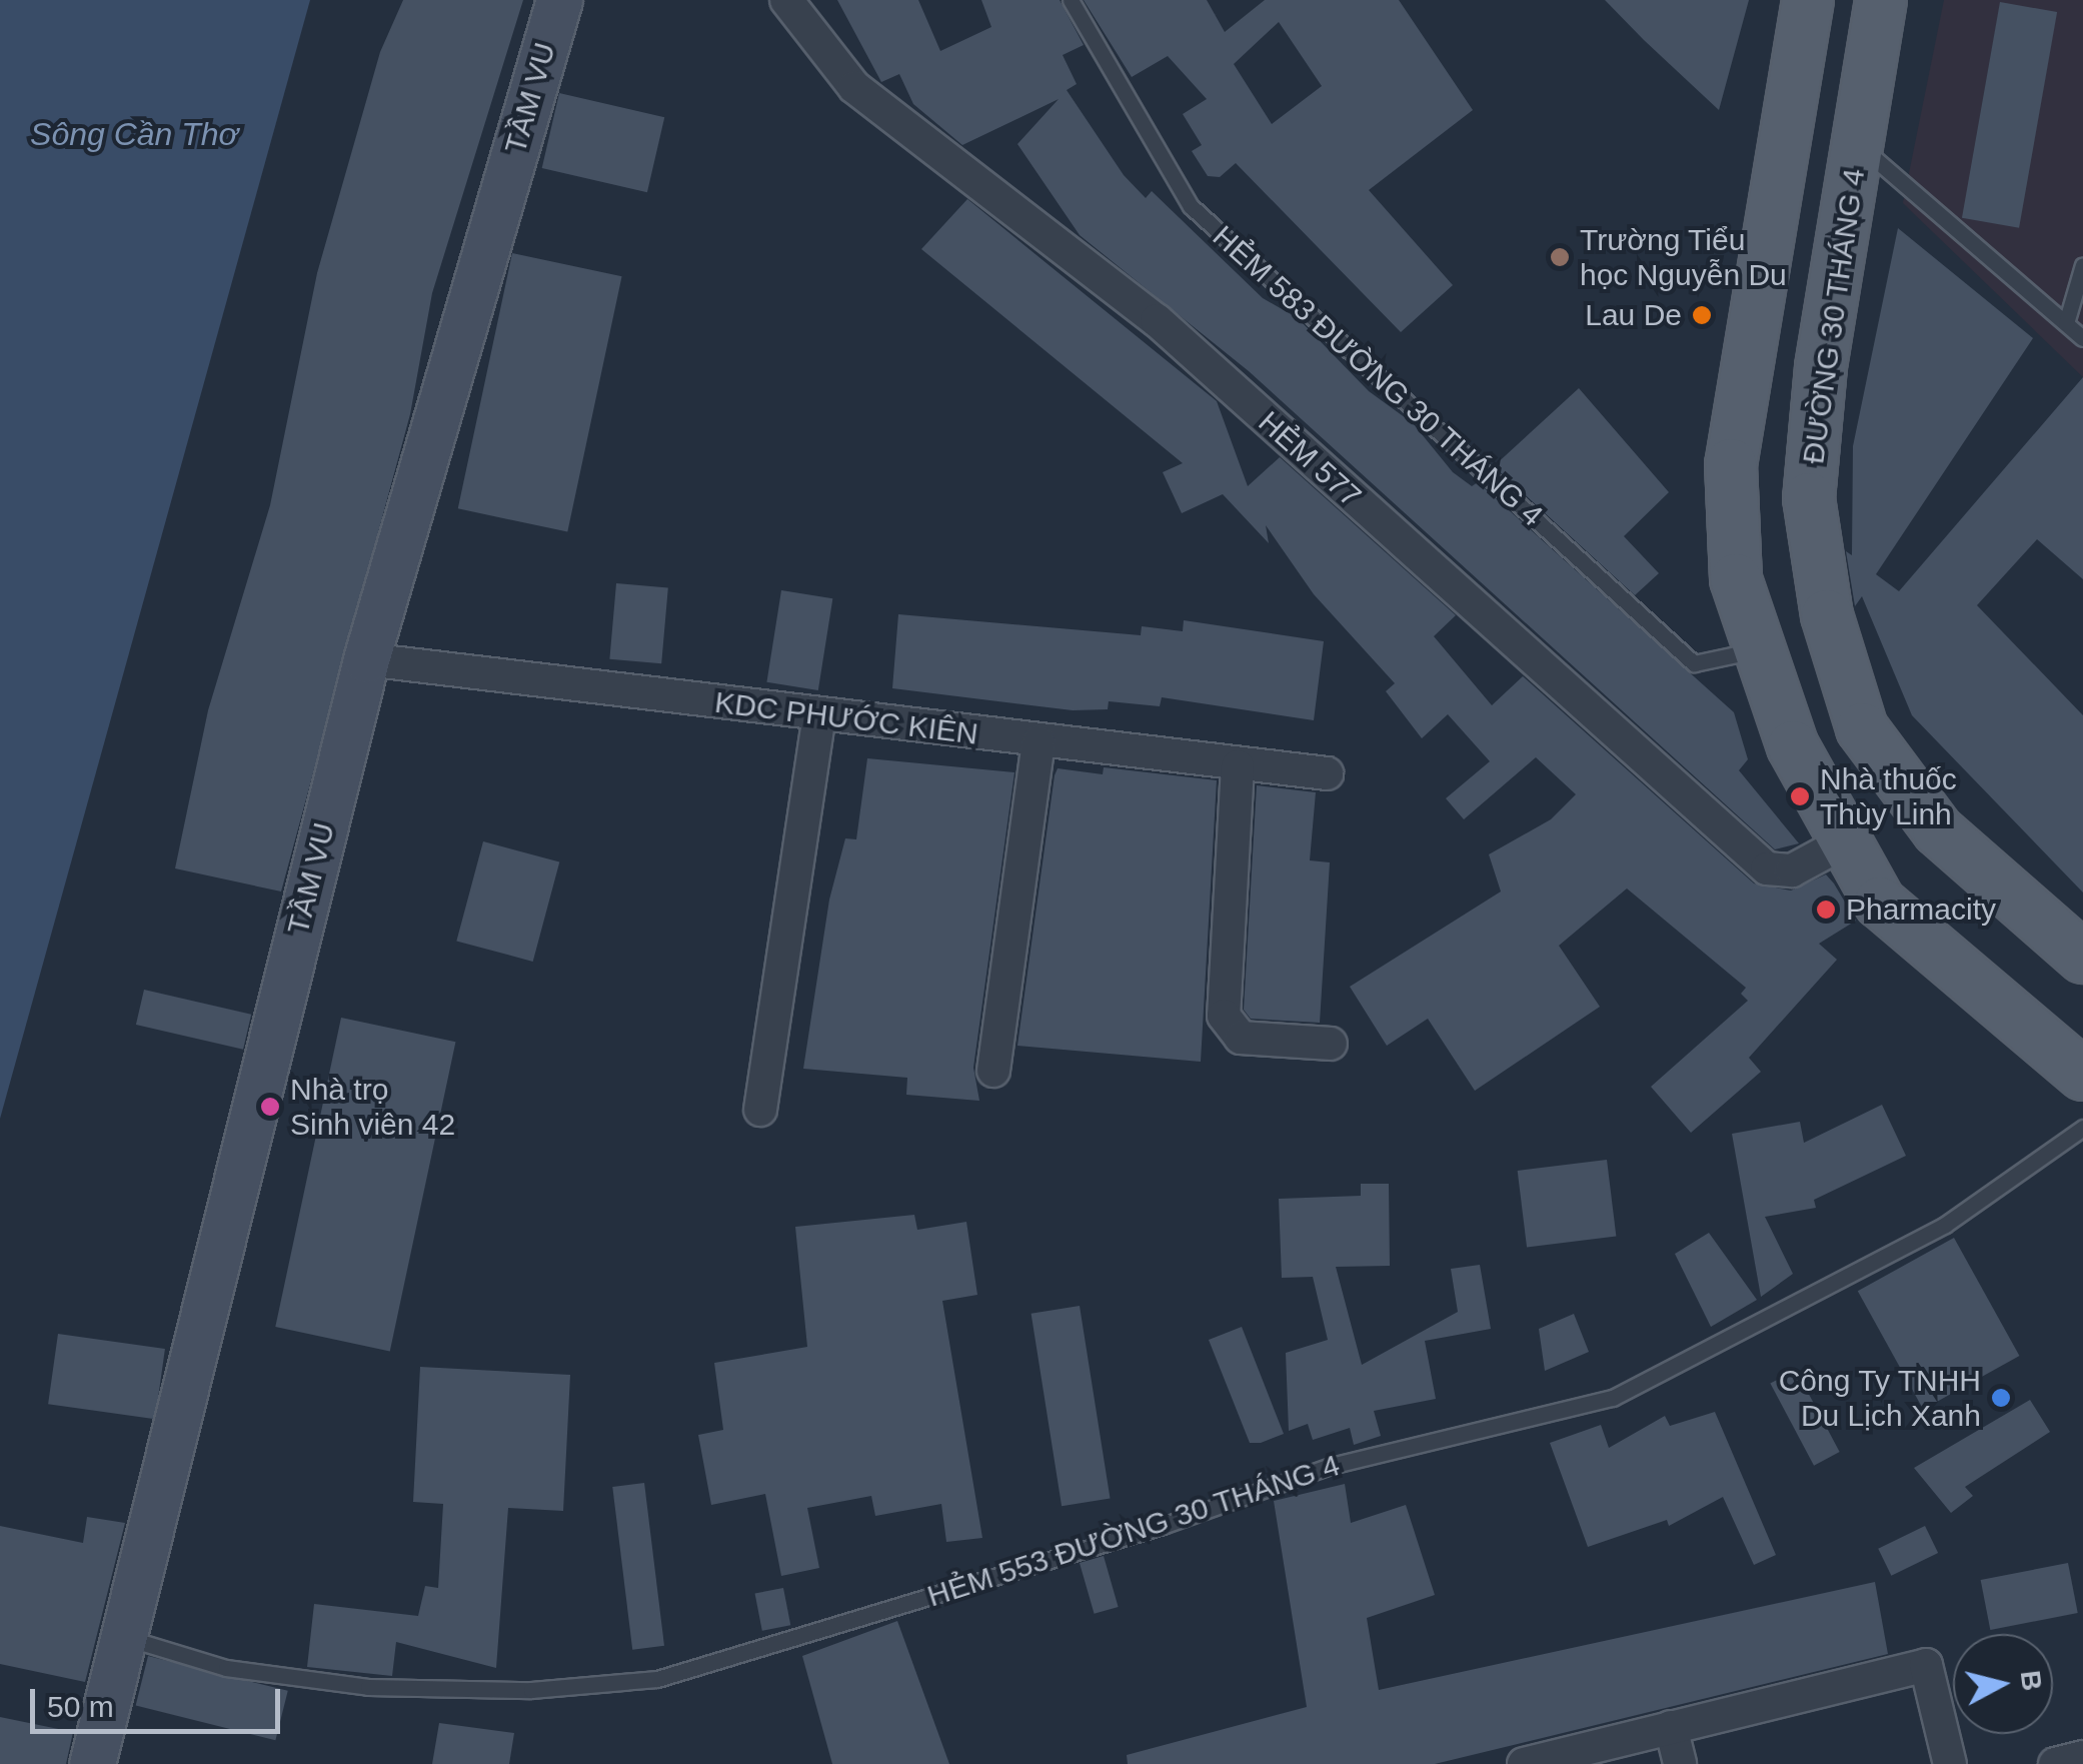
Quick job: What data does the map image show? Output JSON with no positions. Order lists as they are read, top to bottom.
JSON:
{
  "streets": {
    "main road": ["ĐƯỜNG 30 THÁNG 4"],
    "street": ["TẦM VU", "HẺM 577", "KDC PHƯỚC KIÊN"],
    "lane": ["HẺM 583 ĐƯỜNG 30 THÁNG 4", "HẺM 553 ĐƯỜNG 30 THÁNG 4"]
  },
  "crossings": [
    ["TẦM VU", "KDC PHƯỚC KIÊN"],
    ["TẦM VU", "HẺM 553 ĐƯỜNG 30 THÁNG 4"]
  ],
  "water": ["Sông Cần Thơ"],
  "places": [
    "Trường Tiểu học Nguyễn Du",
    "Lau De",
    "Nhà thuốc Thùy Linh",
    "Pharmacity",
    "Nhà trọ Sinh viên 42",
    "Công Ty TNHH Du Lịch Xanh"
  ],
  "scale_bar": "50 m",
  "north": "right"
}
